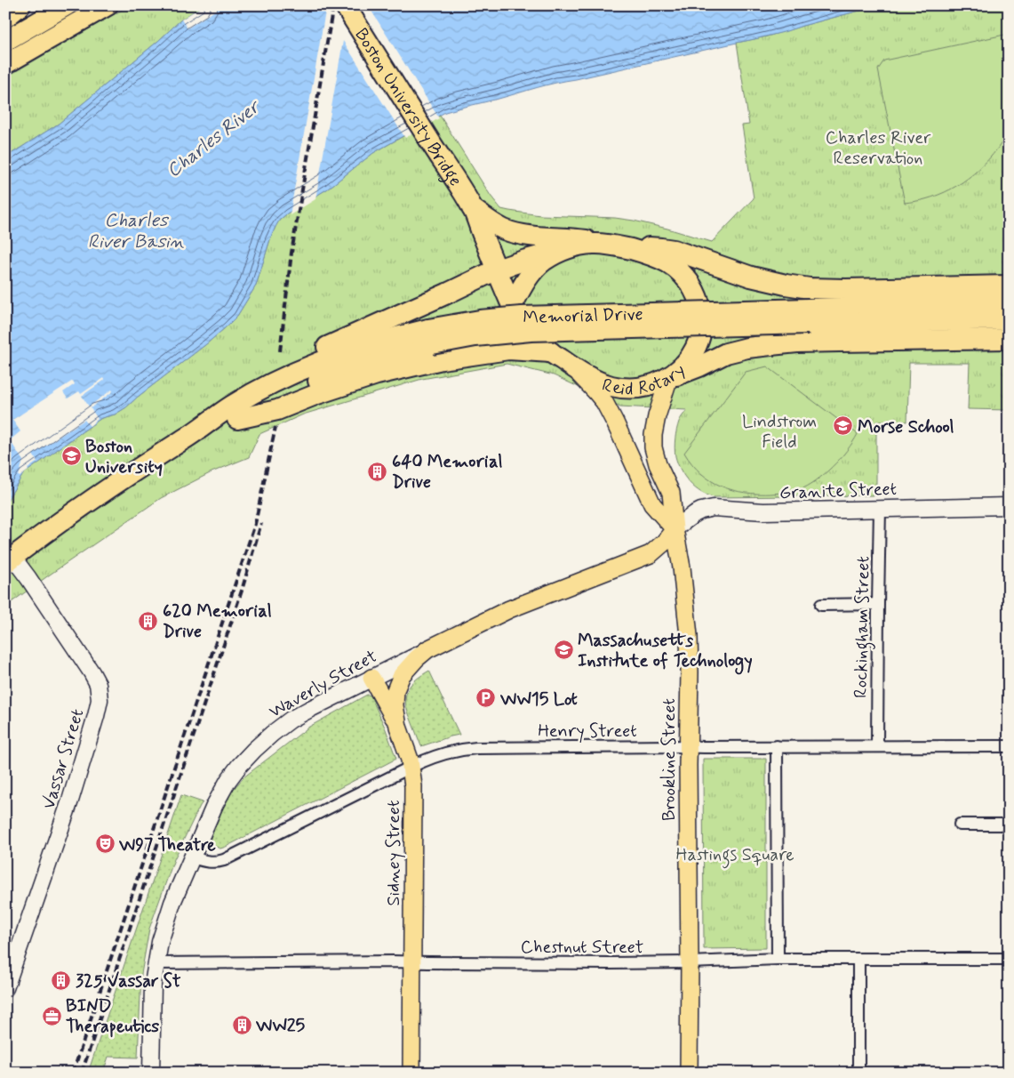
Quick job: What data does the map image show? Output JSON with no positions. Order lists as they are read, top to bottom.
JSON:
{
  "streets": {
    "highway": ["Boston University Bridge", "Memorial Drive", "Reid Rotary"],
    "main road": [
      "Granite Street",
      "Waverly Street",
      "Vassar Street",
      "Brookline Street",
      "Sidney Street"
    ],
    "street": ["Rockingham Street", "Henry Street", "Chestnut Street"]
  },
  "crossings": [
    ["Boston University Bridge", "Reid Rotary"],
    ["Memorial Drive", "Vassar Street"],
    ["Reid Rotary", "Brookline Street"],
    ["Granite Street", "Rockingham Street"],
    ["Granite Street", "Waverly Street"],
    ["Granite Street", "Brookline Street"],
    ["Rockingham Street", "Henry Street"],
    ["Waverly Street", "Henry Street"],
    ["Waverly Street", "Brookline Street"],
    ["Waverly Street", "Sidney Street"],
    ["Waverly Street", "Chestnut Street"],
    ["Henry Street", "Brookline Street"],
    ["Henry Street", "Sidney Street"],
    ["Brookline Street", "Chestnut Street"],
    ["Sidney Street", "Chestnut Street"]
  ],
  "water": ["Charles River", "Charles River Basin"],
  "parks": ["Charles River Reservation", "Lindstrom Field", "Hastings Square"],
  "places": {
    "school or university": ["Morse School", "Boston University", "Massachusetts Institute of Technology"],
    "building": [
      "640 Memorial Drive",
      "620 Memorial Drive",
      "325 Vassar St",
      "WW25"
    ],
    "parking": ["WW15 Lot"],
    "theatre": ["W97 Theatre"],
    "office": ["BIND Therapeutics"]
  }
}
